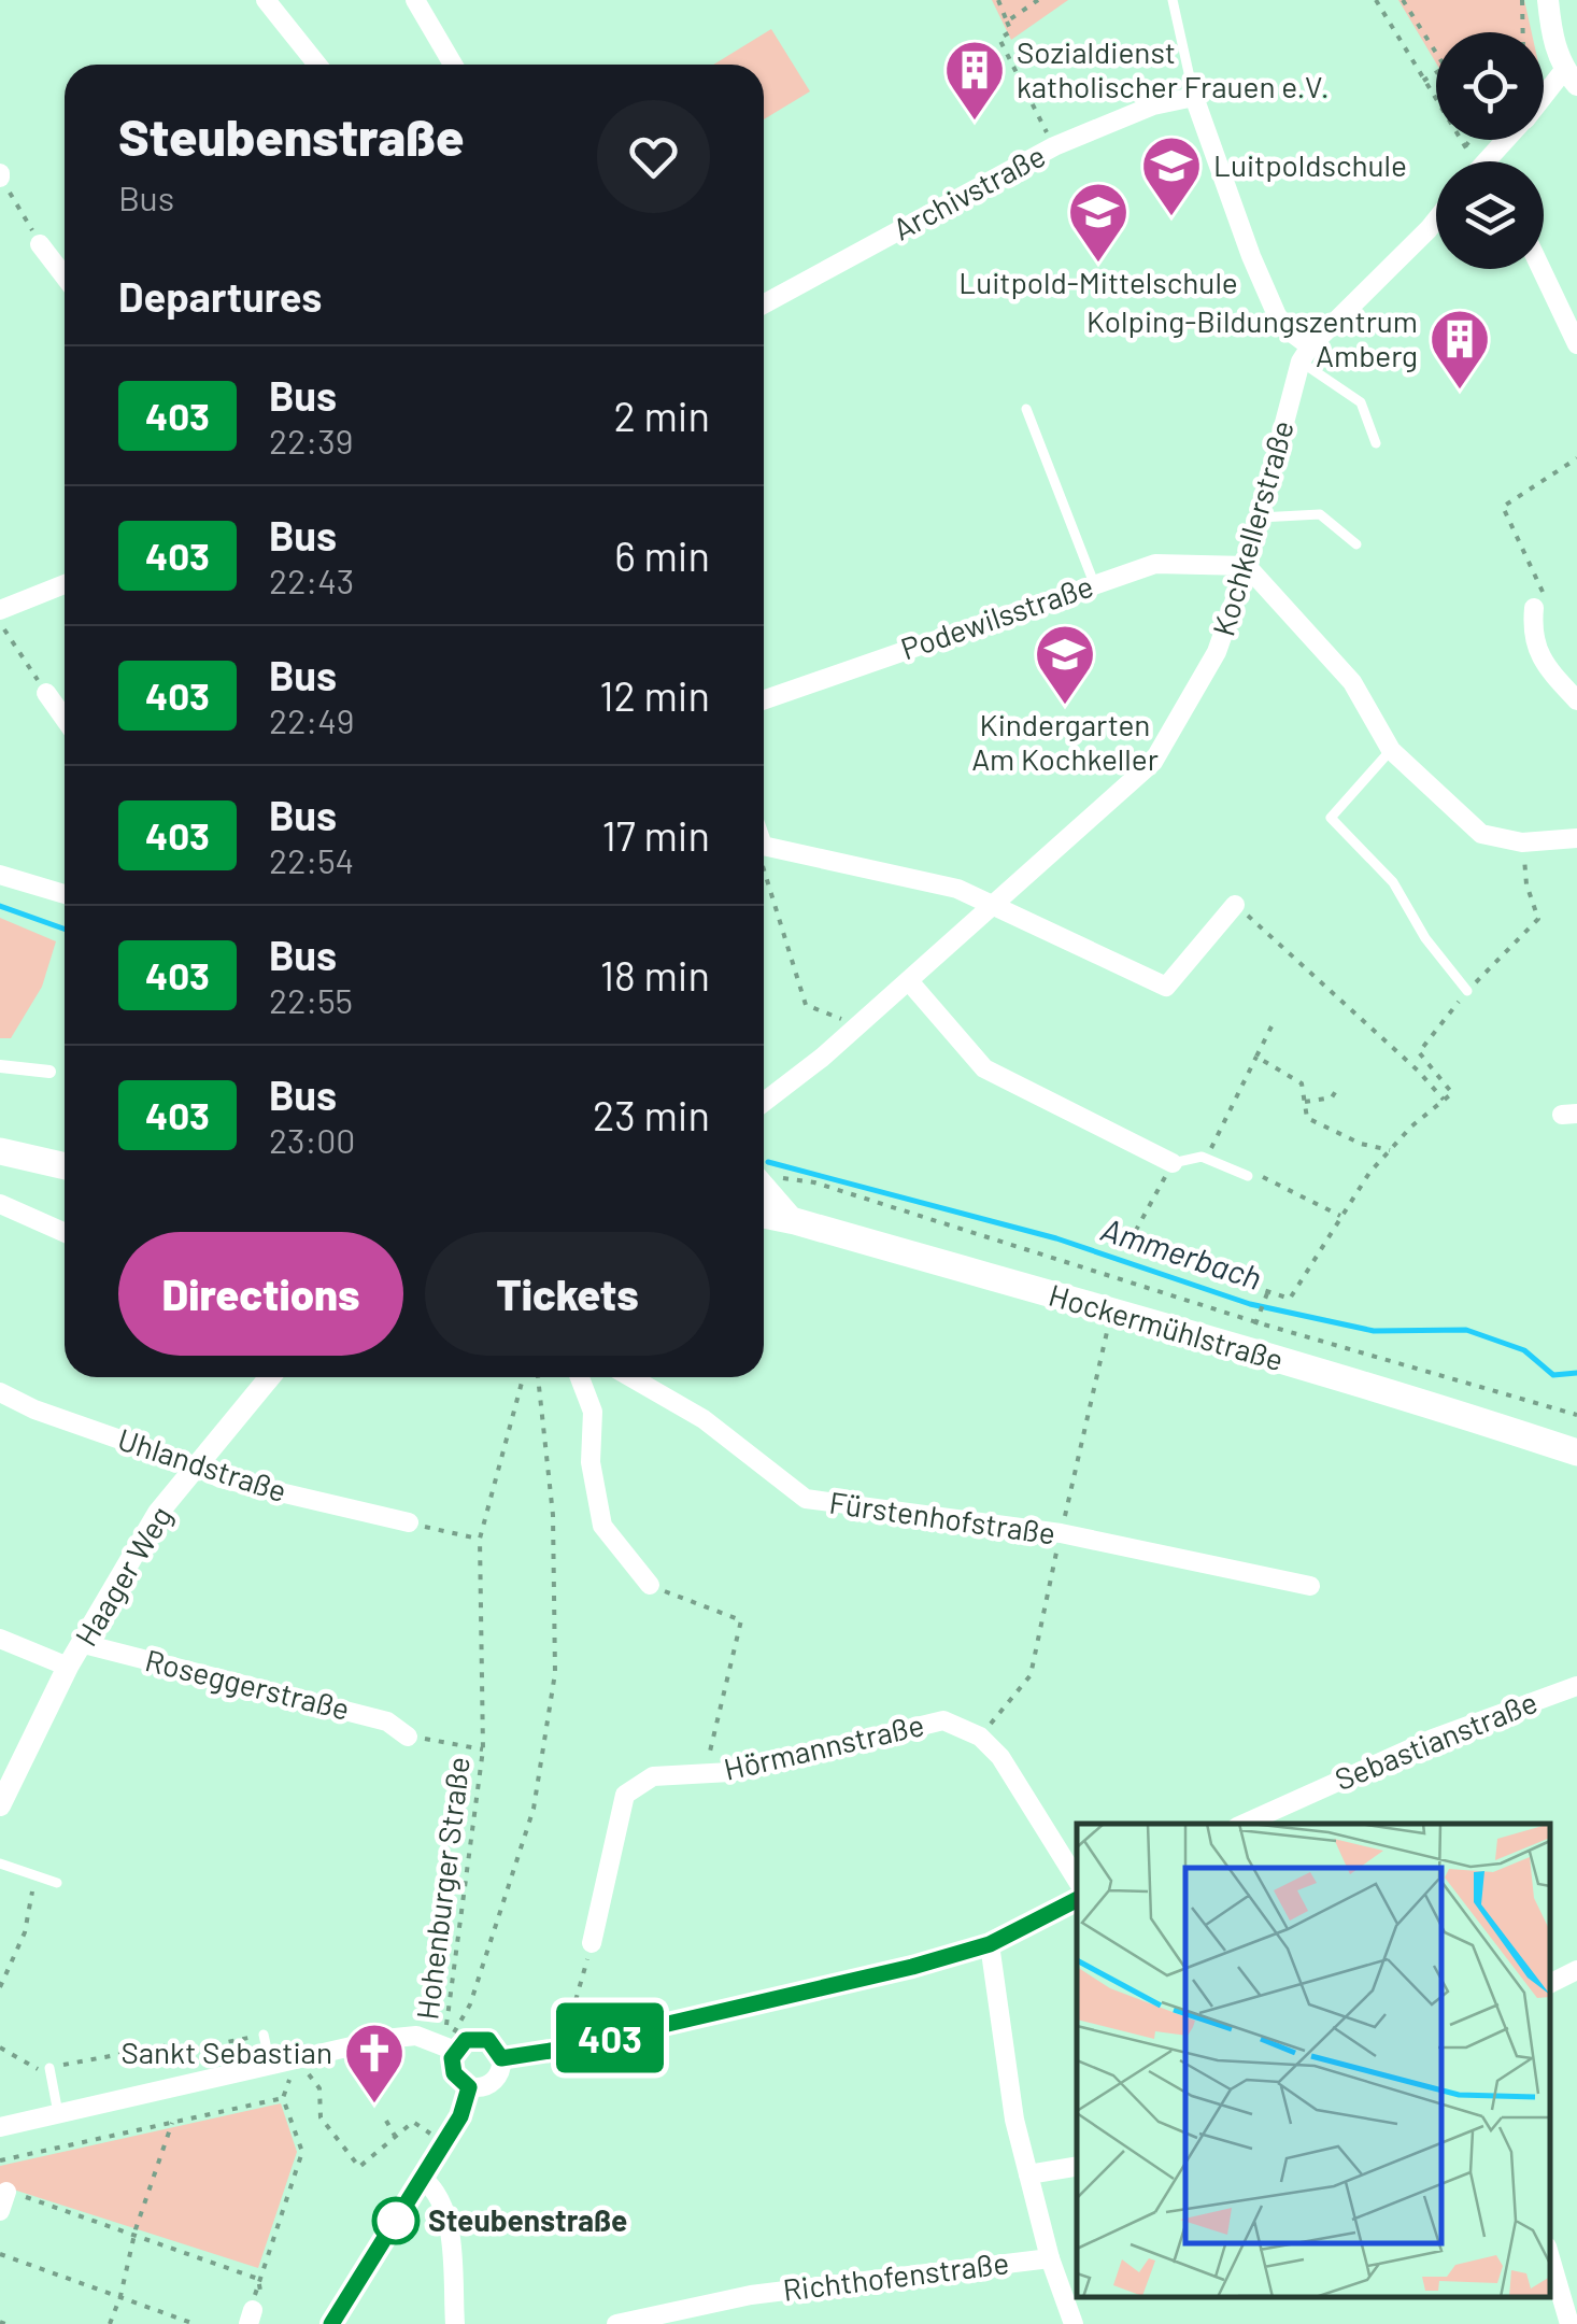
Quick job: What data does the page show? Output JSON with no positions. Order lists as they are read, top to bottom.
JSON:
{
  "streets": {
    "main road": ["Hockermühlstraße"],
    "street": [
      "Archivstraße",
      "Kochkellerstraße",
      "Podewilsstraße",
      "Uhlandstraße",
      "Fürstenhofstraße",
      "Haager Weg",
      "Roseggerstraße",
      "Sebastianstraße",
      "Hörmannstraße",
      "Richthofenstraße"
    ],
    "path": ["Hohenburger Straße"]
  },
  "crossings": [
    ["Kochkellerstraße", "Podewilsstraße"],
    ["Uhlandstraße", "Haager Weg"],
    ["Haager Weg", "Roseggerstraße"]
  ],
  "water": ["Ammerbach"],
  "places": {
    "building": ["Sozialdienst katholischer Frauen e.V.", "Kolping-Bildungszentrum Amberg"],
    "school or university": ["Luitpoldschule", "Luitpold-Mittelschule", "Kindergarten Am Kochkeller"],
    "church": ["Sankt Sebastian"],
    "other": ["Steubenstraße"]
  },
  "lines": ["bus line 403"],
  "page": {
    "on_map": "403",
    "heading": [
      ["Steubenstraße", "Bus"],
      "Departures"
    ],
    "list": [
      {
        "mark": "403",
        "name": "Bus",
        "note": "22:39",
        "value": "2 min"
      },
      {
        "mark": "403",
        "name": "Bus",
        "note": "22:43",
        "value": "6 min"
      },
      {
        "mark": "403",
        "name": "Bus",
        "note": "22:49",
        "value": "12 min"
      },
      {
        "mark": "403",
        "name": "Bus",
        "note": "22:54",
        "value": "17 min"
      },
      {
        "mark": "403",
        "name": "Bus",
        "note": "22:55",
        "value": "18 min"
      },
      {
        "mark": "403",
        "name": "Bus",
        "note": "23:00",
        "value": "23 min"
      }
    ],
    "buttons": ["Directions", "Tickets"]
  }
}
